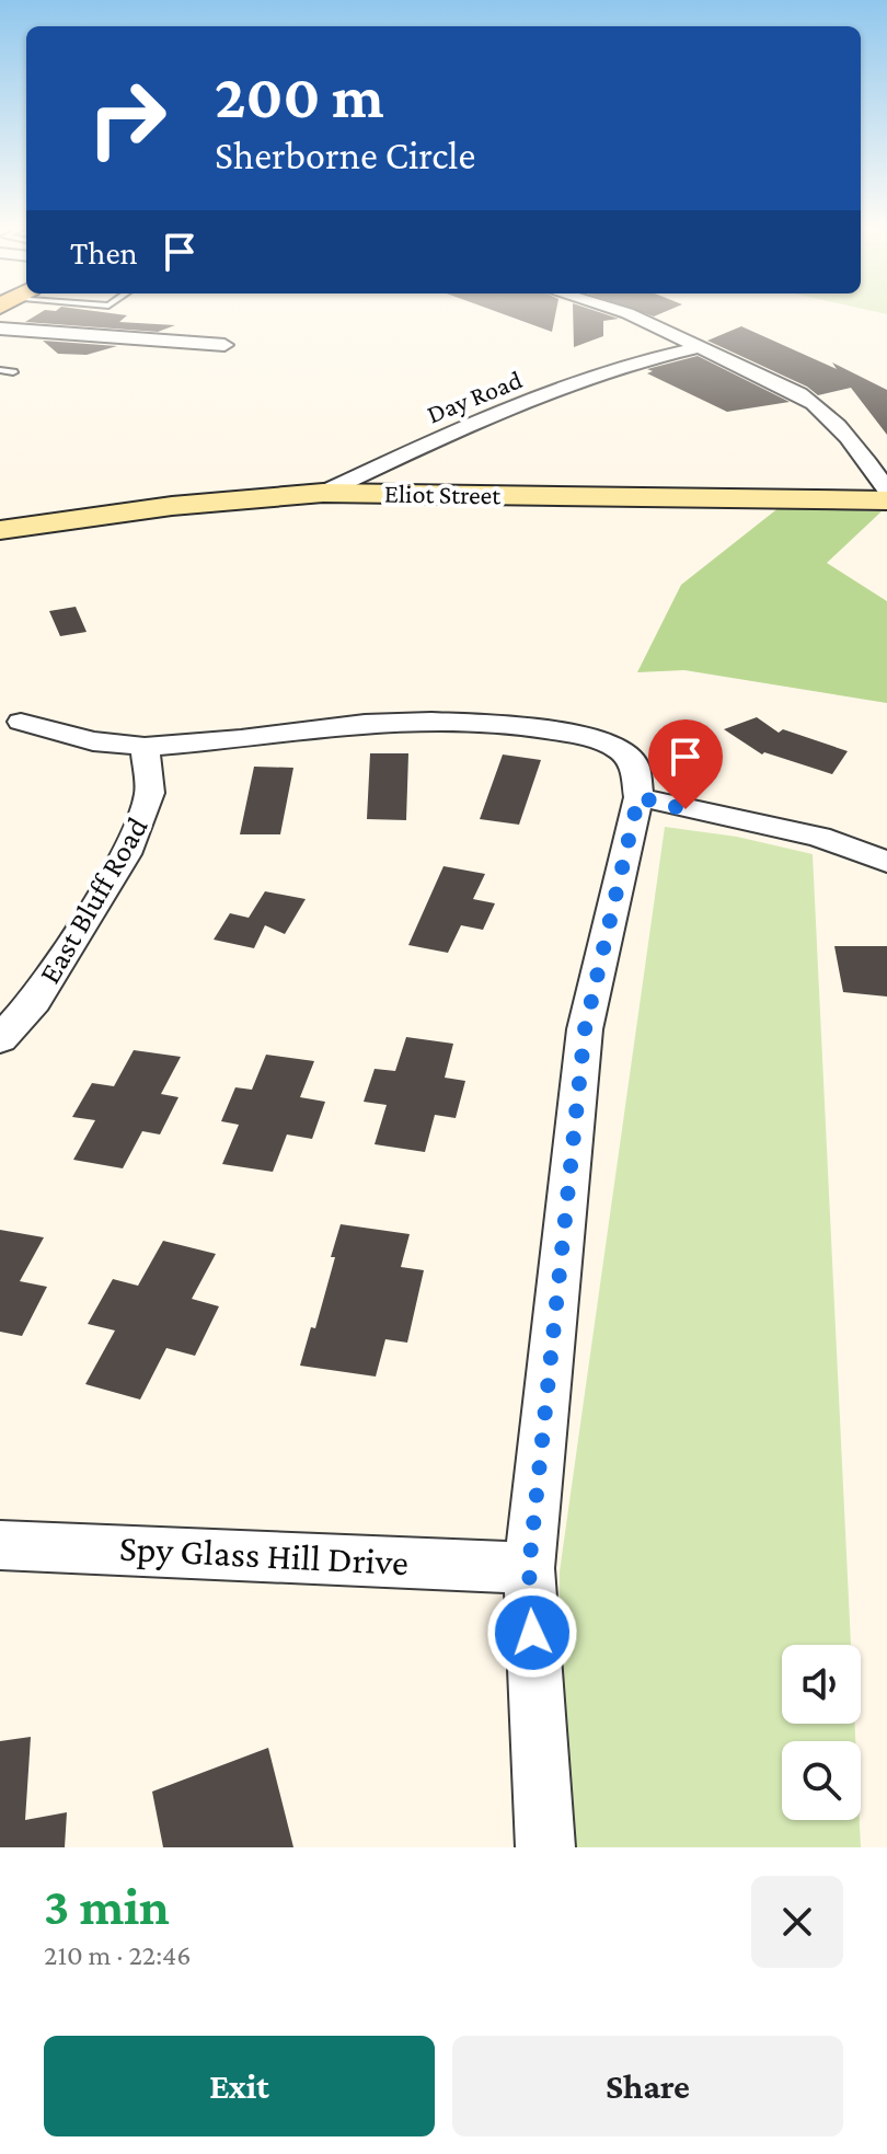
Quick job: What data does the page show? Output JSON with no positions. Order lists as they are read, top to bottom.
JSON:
{
  "streets": {
    "street": [
      "Day Road",
      "Eliot Street",
      "East Bluff Road",
      "Spy Glass Hill Drive"
    ]
  },
  "crossings": [
    ["Day Road", "Eliot Street"]
  ],
  "page": {
    "turn": ["200 m", "Sherborne Circle"],
    "then": "Then",
    "heading": ["3 min", "210 m · 22:46"],
    "buttons": ["Exit", "Share"]
  }
}
